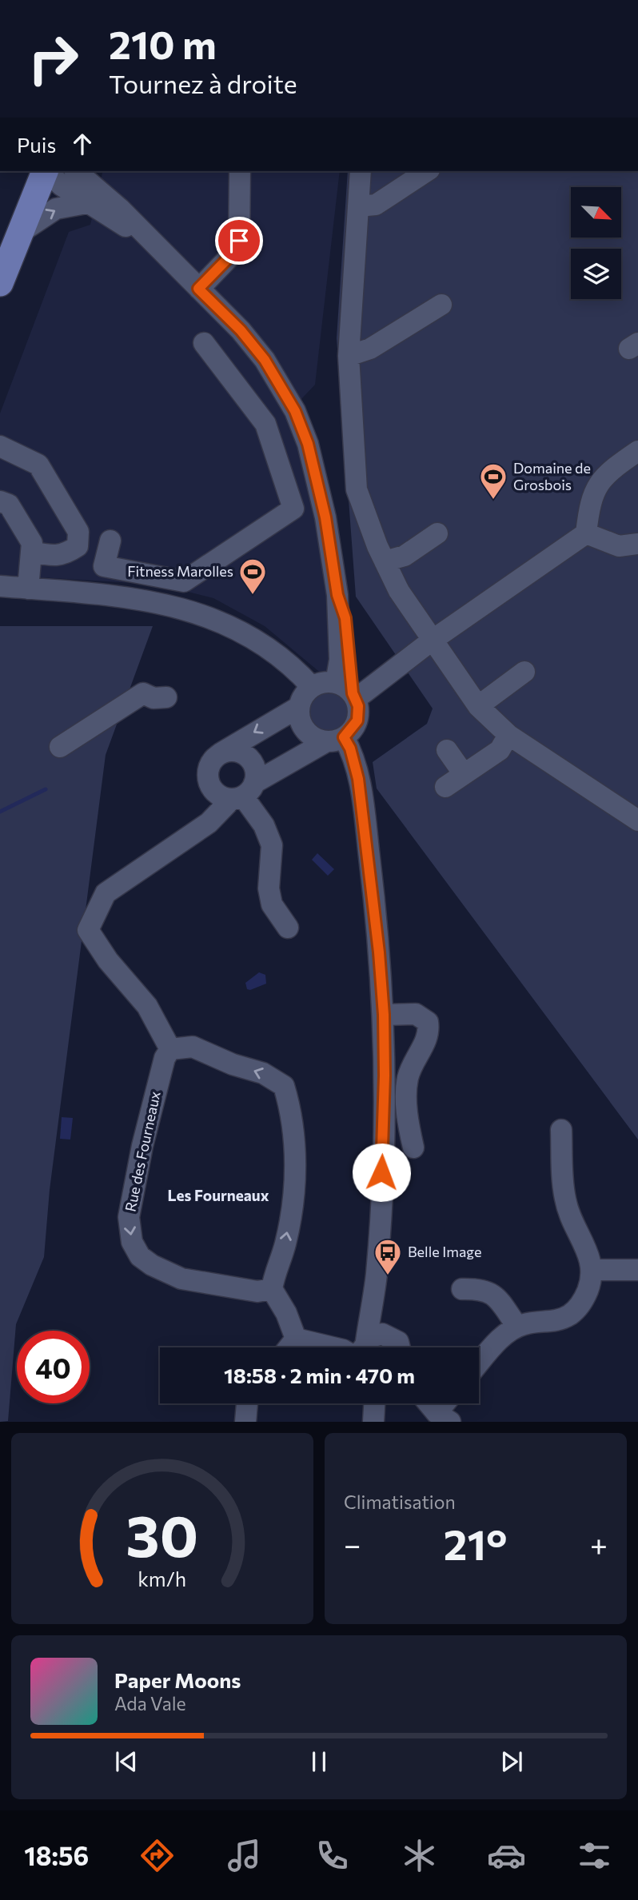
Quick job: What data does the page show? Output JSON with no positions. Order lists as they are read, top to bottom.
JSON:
{
  "streets": {
    "street": ["Rue des Fourneaux"]
  },
  "districts": ["Les Fourneaux"],
  "places": {
    "sports": ["Domaine de Grosbois", "Fitness Marolles"],
    "bus stop": ["Belle Image"]
  },
  "north": "bottom right",
  "page": {
    "turn": ["210 m", "Tournez à droite"],
    "then": "Puis",
    "limit": "40",
    "trip": "18:58 · 2 min · 470 m",
    "tile": "Climatisation",
    "heat": ["−", "21°", "+"],
    "song": ["Paper Moons", "Ada Vale"],
    "tabs": "18:56",
    "gauge": ["30", "km/h"]
  }
}
